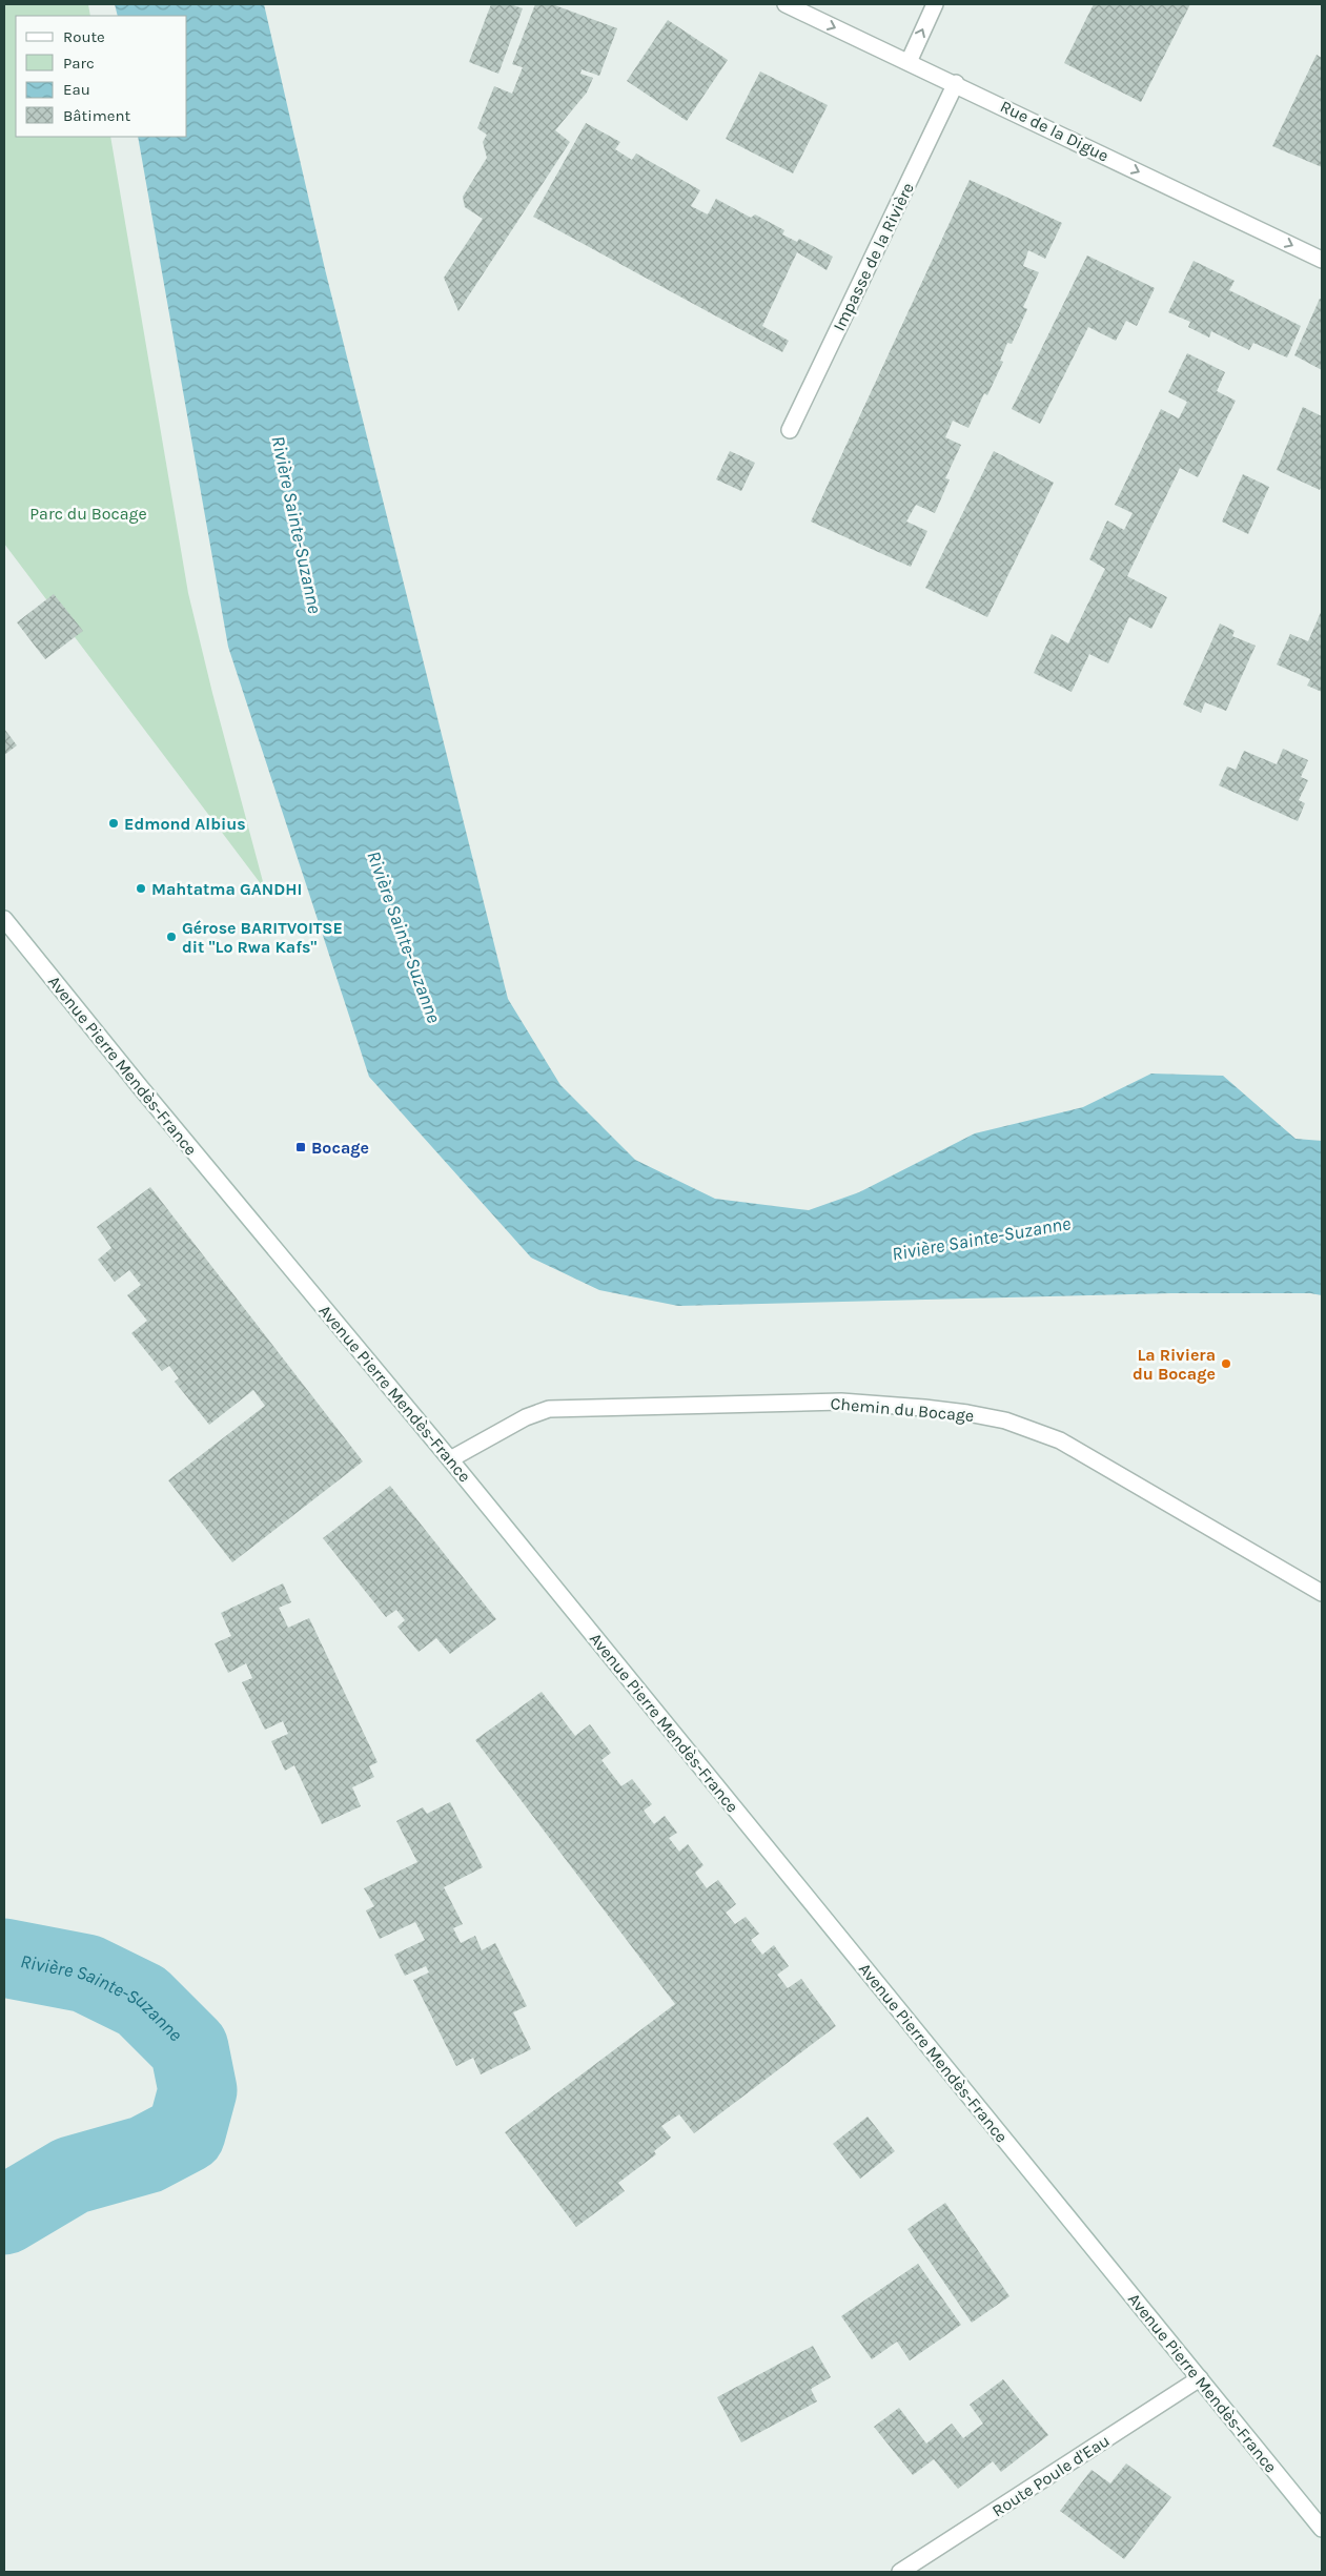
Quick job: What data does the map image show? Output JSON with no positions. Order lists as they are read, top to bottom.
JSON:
{
  "streets": {
    "main road": [
      "Rue de la Digue",
      "Impasse de la Rivière",
      "Avenue Pierre Mendès-France",
      "Chemin du Bocage",
      "Route Poule d'Eau"
    ]
  },
  "crossings": [
    ["Rue de la Digue", "Impasse de la Rivière"],
    ["Avenue Pierre Mendès-France", "Chemin du Bocage"],
    ["Avenue Pierre Mendès-France", "Route Poule d'Eau"]
  ],
  "one_way": ["Rue de la Digue"],
  "water": ["Rivière Sainte-Suzanne"],
  "parks": ["Parc du Bocage"],
  "places": {
    "other": [
      "Edmond Albius",
      "Mahtatma GANDHI",
      "Gérose BARITVOITSE dit \"Lo Rwa Kafs\"",
      "La Riviera du Bocage"
    ],
    "transit": ["Bocage"]
  },
  "legend": [
    "Route",
    "Parc",
    "Eau",
    "Bâtiment"
  ]
}
